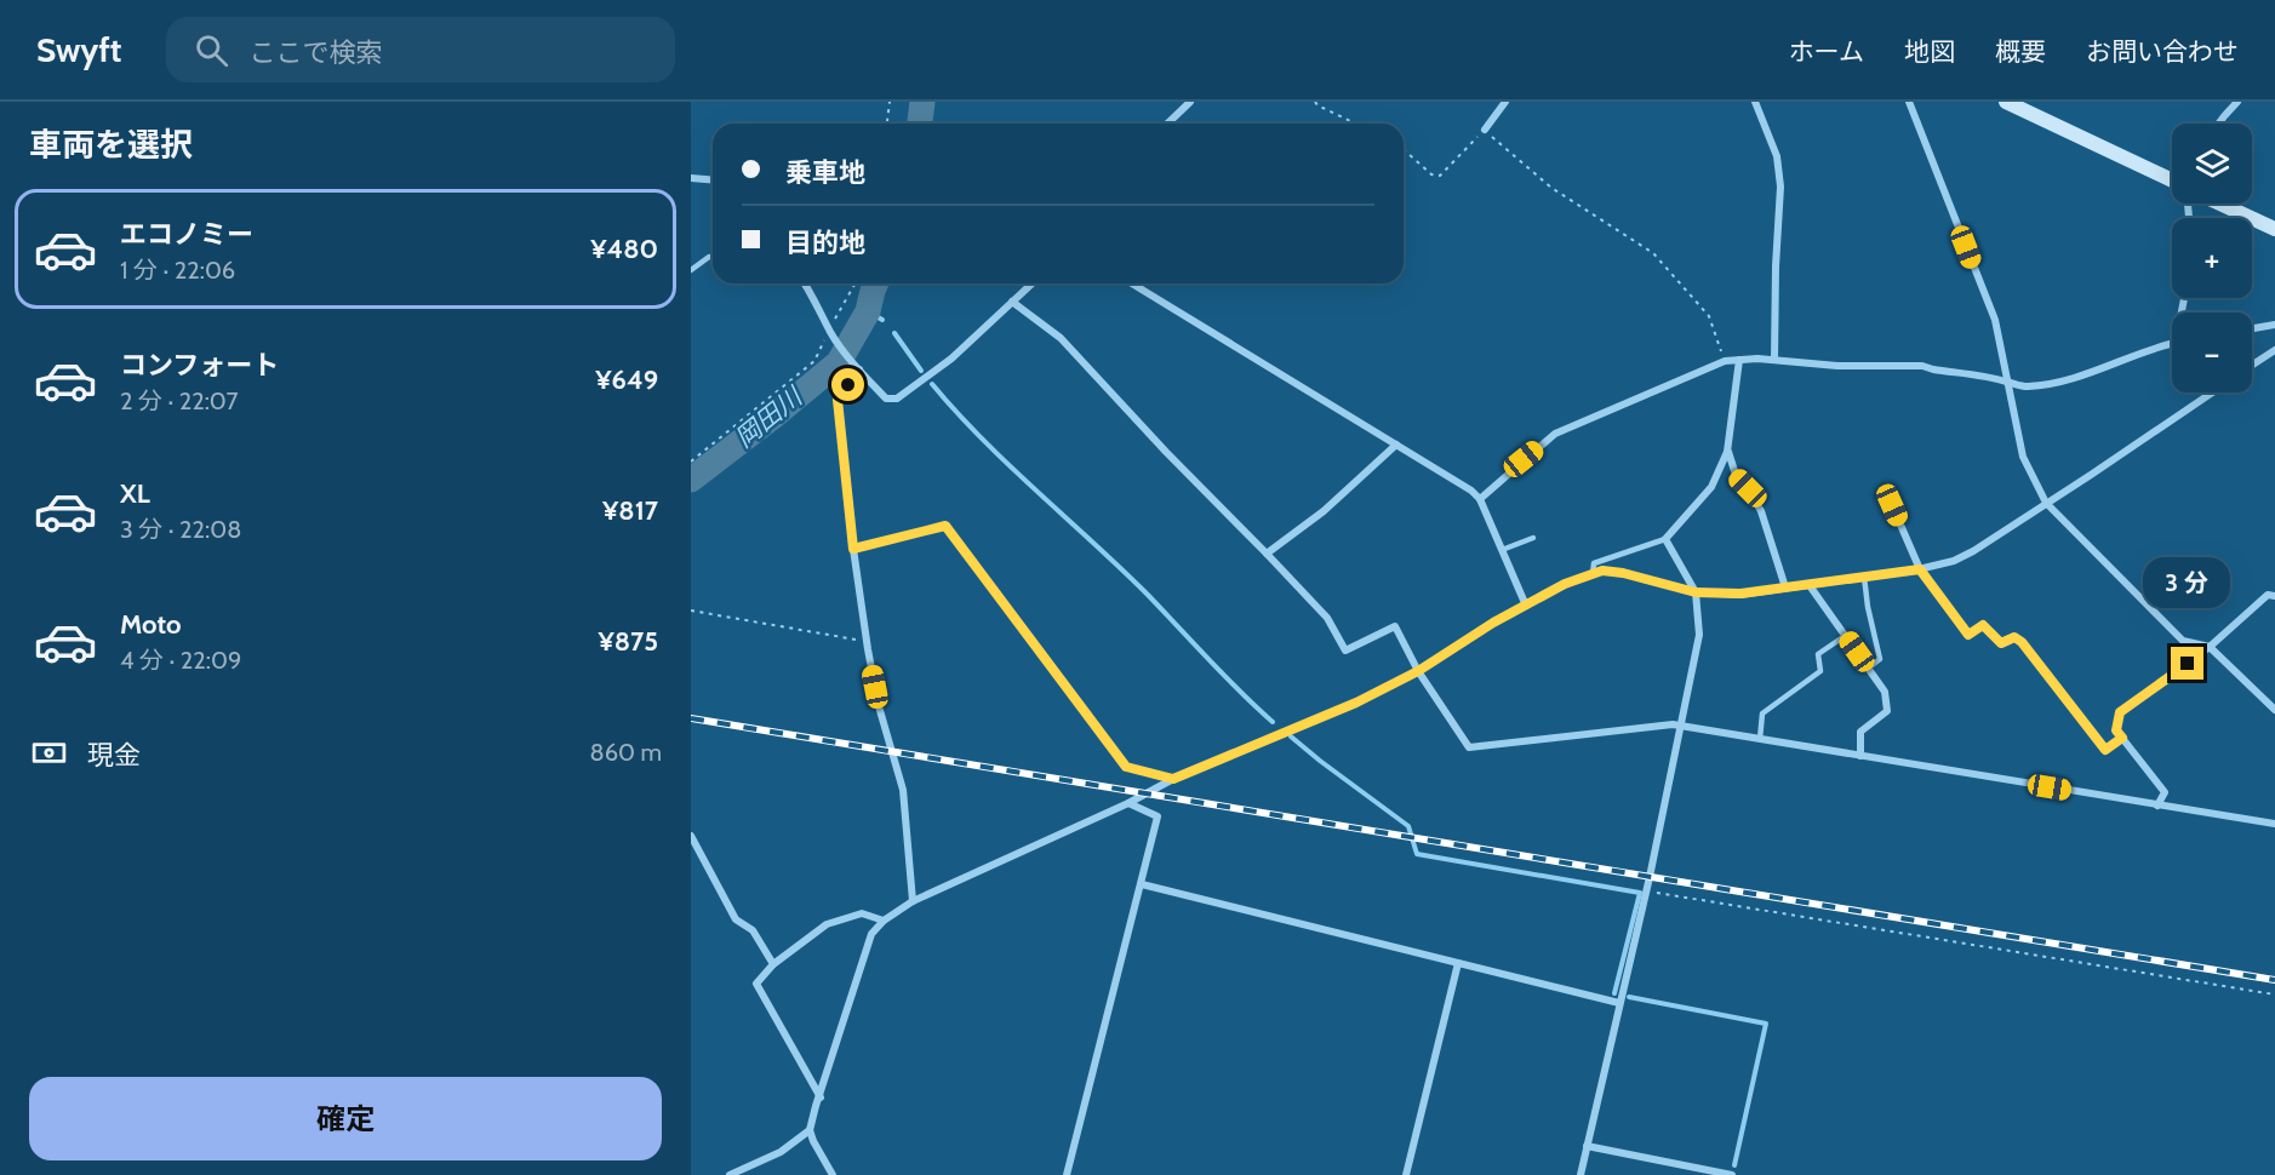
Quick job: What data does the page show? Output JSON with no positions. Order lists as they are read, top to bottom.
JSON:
{
  "water": ["岡田川"],
  "page": {
    "header": "Swyft",
    "search": "ここで検索",
    "nav": [
      "ホーム",
      "地図",
      "概要",
      "お問い合わせ"
    ],
    "heading": "車両を選択",
    "map_buttons": ["+", "−"],
    "banner": ["乗車地", "目的地"],
    "list": [
      {
        "name": "エコノミー",
        "note": "1 分 · 22:06",
        "value": "¥480"
      },
      {
        "name": "コンフォート",
        "note": "2 分 · 22:07",
        "value": "¥649"
      },
      {
        "name": "XL",
        "note": "3 分 · 22:08",
        "value": "¥817"
      },
      {
        "name": "Moto",
        "note": "4 分 · 22:09",
        "value": "¥875"
      }
    ],
    "bubble": "3 分",
    "pay": ["現金", "860 m"],
    "buttons": "確定"
  }
}
